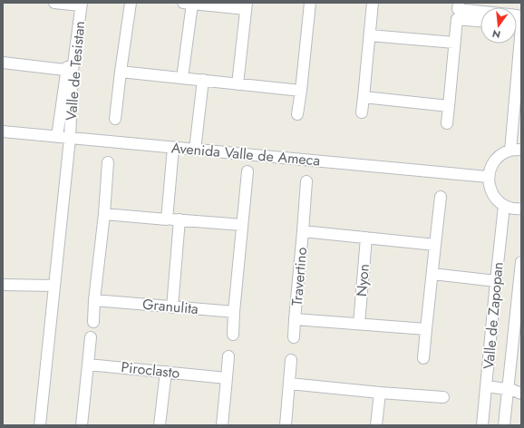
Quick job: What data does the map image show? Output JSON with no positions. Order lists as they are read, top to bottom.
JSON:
{
  "streets": {
    "street": [
      "Valle de Tesistan",
      "Avenida Valle de Ameca",
      "Travertino",
      "Nyon",
      "Granulita",
      "Valle de Zapopan",
      "Piroclasto"
    ]
  },
  "crossings": [
    ["Valle de Tesistan", "Avenida Valle de Ameca"],
    ["Travertino", "Nyon"]
  ],
  "north": "bottom"
}
